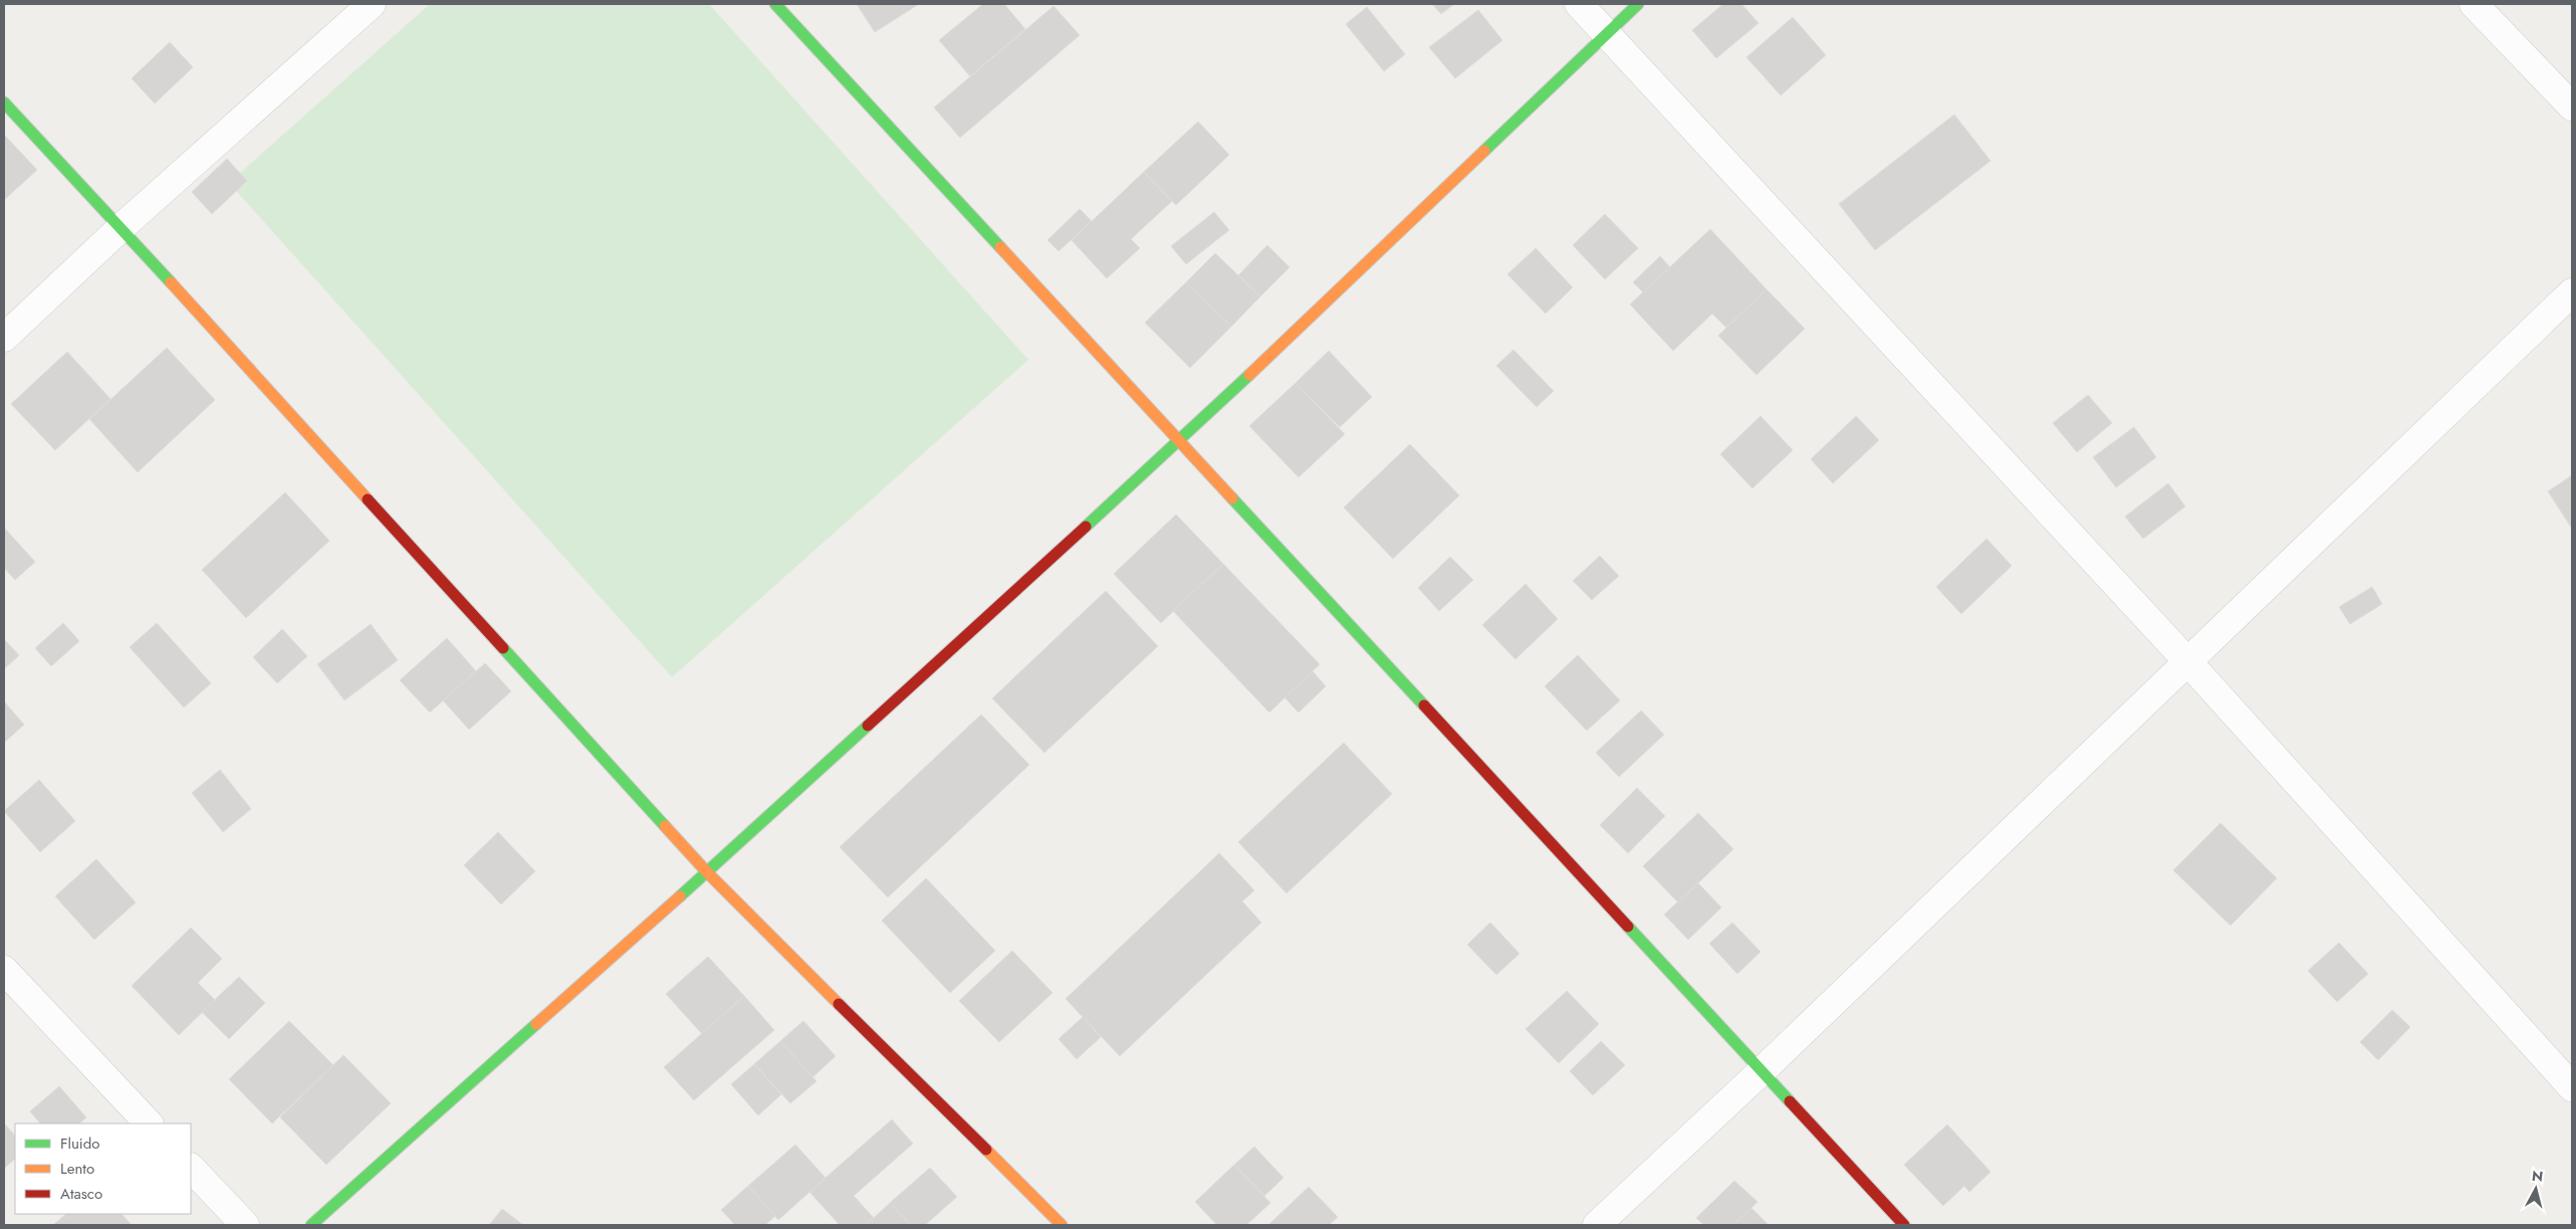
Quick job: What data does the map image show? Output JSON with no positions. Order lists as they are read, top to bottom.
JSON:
{
  "legend": ["Fluido", "Lento", "Atasco"],
  "north": "top"
}
